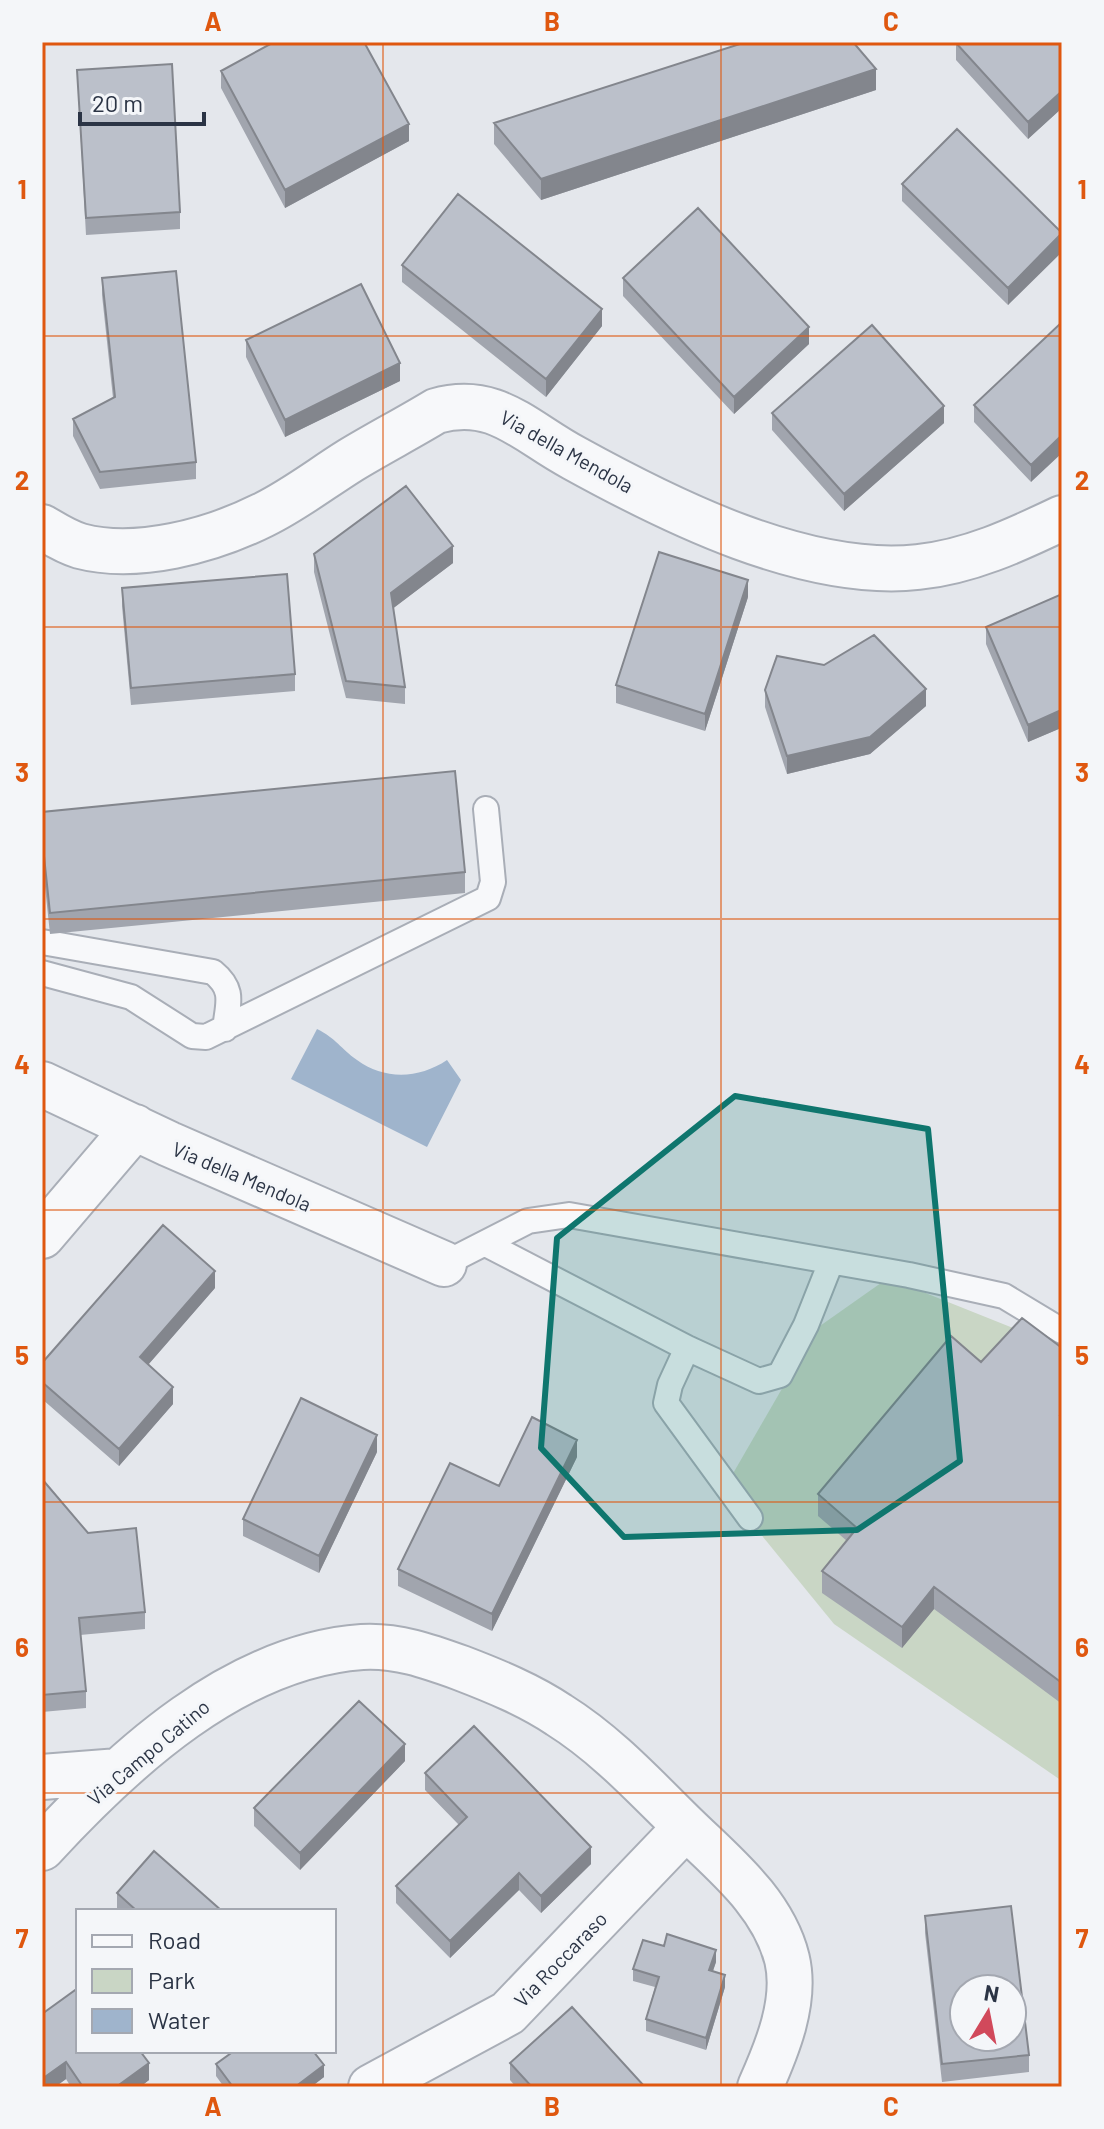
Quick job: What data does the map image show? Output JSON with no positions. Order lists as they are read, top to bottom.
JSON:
{
  "streets": {
    "street": ["Via della Mendola", "Via Campo Catino", "Via Roccaraso"]
  },
  "crossings": [
    ["Via Campo Catino", "Via Roccaraso"]
  ],
  "legend": ["Road", "Park", "Water"],
  "scale_bar": "20 m",
  "north": "top",
  "grid": {
    "columns": ["A", "B", "C"],
    "rows": [
      "1",
      "2",
      "3",
      "4",
      "5",
      "6",
      "7"
    ]
  }
}
